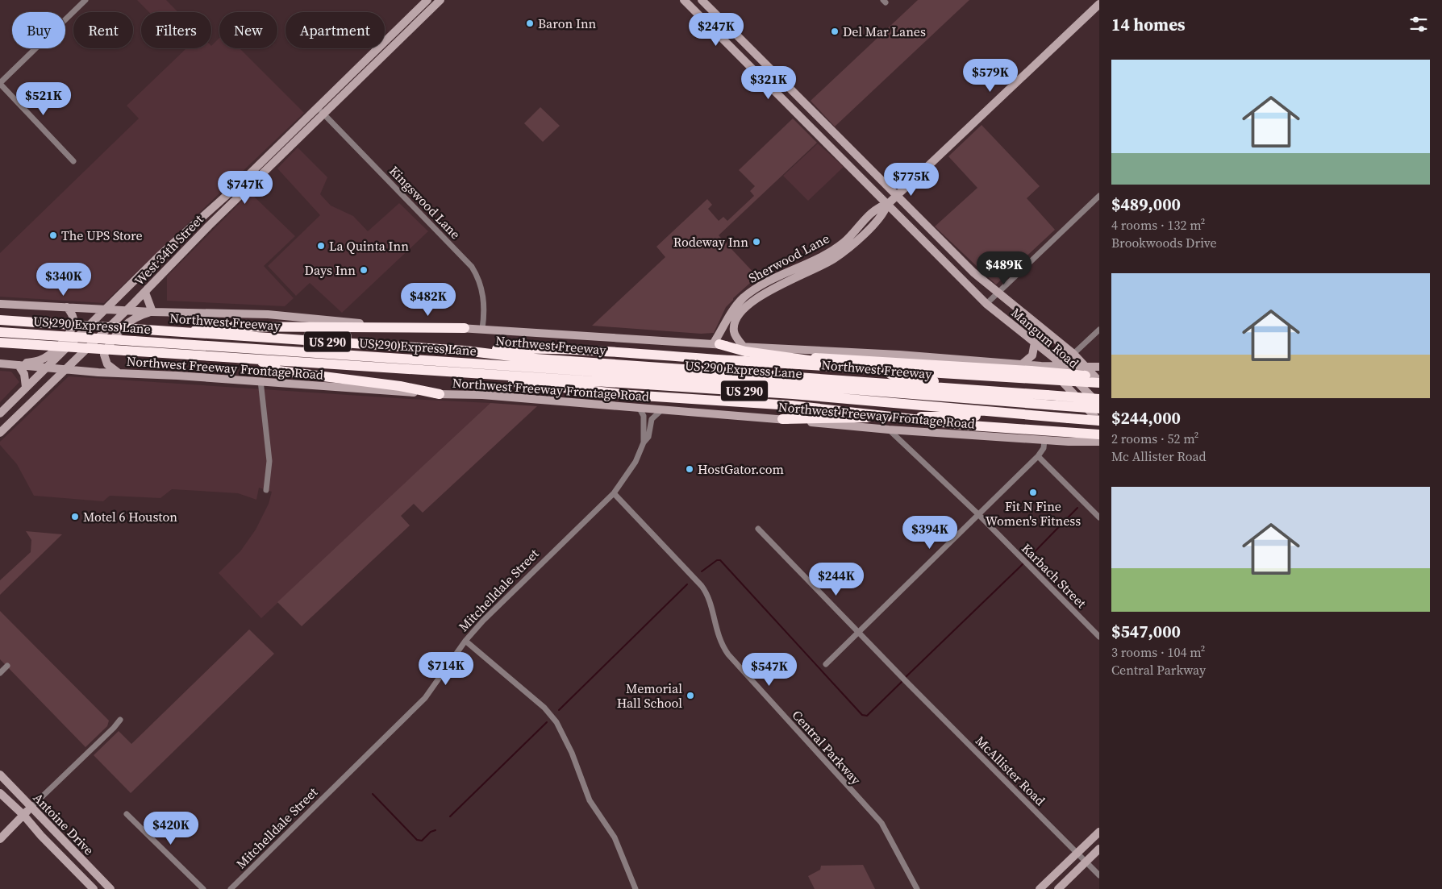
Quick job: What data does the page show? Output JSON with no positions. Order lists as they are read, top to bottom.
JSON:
{
  "streets": {
    "highway": ["Northwest Freeway", "US 290 Express Lane", "US 290"],
    "main road": [
      "West 34th Street",
      "Sherwood Lane",
      "Mangum Road",
      "Northwest Freeway Frontage Road",
      "Antoine Drive"
    ],
    "street": [
      "Kingswood Lane",
      "Karbach Street",
      "Mitchelldale Street",
      "Central Parkway",
      "McAllister Road"
    ]
  },
  "crossings": [
    ["Kingswood Lane", "West 34th Street"],
    ["West 34th Street", "Northwest Freeway Frontage Road"],
    ["Sherwood Lane", "Mangum Road"],
    ["Northwest Freeway Frontage Road", "Karbach Street"],
    ["Northwest Freeway Frontage Road", "Mitchelldale Street"],
    ["Mitchelldale Street", "Central Parkway"]
  ],
  "places": [
    "Baron Inn",
    "Del Mar Lanes",
    "The UPS Store",
    "Rodeway Inn",
    "La Quinta Inn",
    "Days Inn",
    "HostGator.com",
    "Fit N Fine Women's Fitness",
    "Motel 6 Houston",
    "Memorial Hall School"
  ],
  "page": {
    "heading": "14 homes",
    "chip": [
      "Buy",
      "Rent",
      "Filters",
      "New",
      "Apartment"
    ],
    "price": [
      "$247K",
      "$579K",
      "$321K",
      "$521K",
      "$775K",
      "$747K",
      "$489K",
      "$340K",
      "$482K",
      "$394K",
      "$244K",
      "$714K",
      "$547K",
      "$420K"
    ],
    "list": [
      {
        "name": "$489,000",
        "note": "4 rooms · 132 m² · Brookwoods Drive"
      },
      {
        "name": "$244,000",
        "note": "2 rooms · 52 m² · Mc Allister Road"
      },
      {
        "name": "$547,000",
        "note": "3 rooms · 104 m² · Central Parkway"
      }
    ]
  }
}
